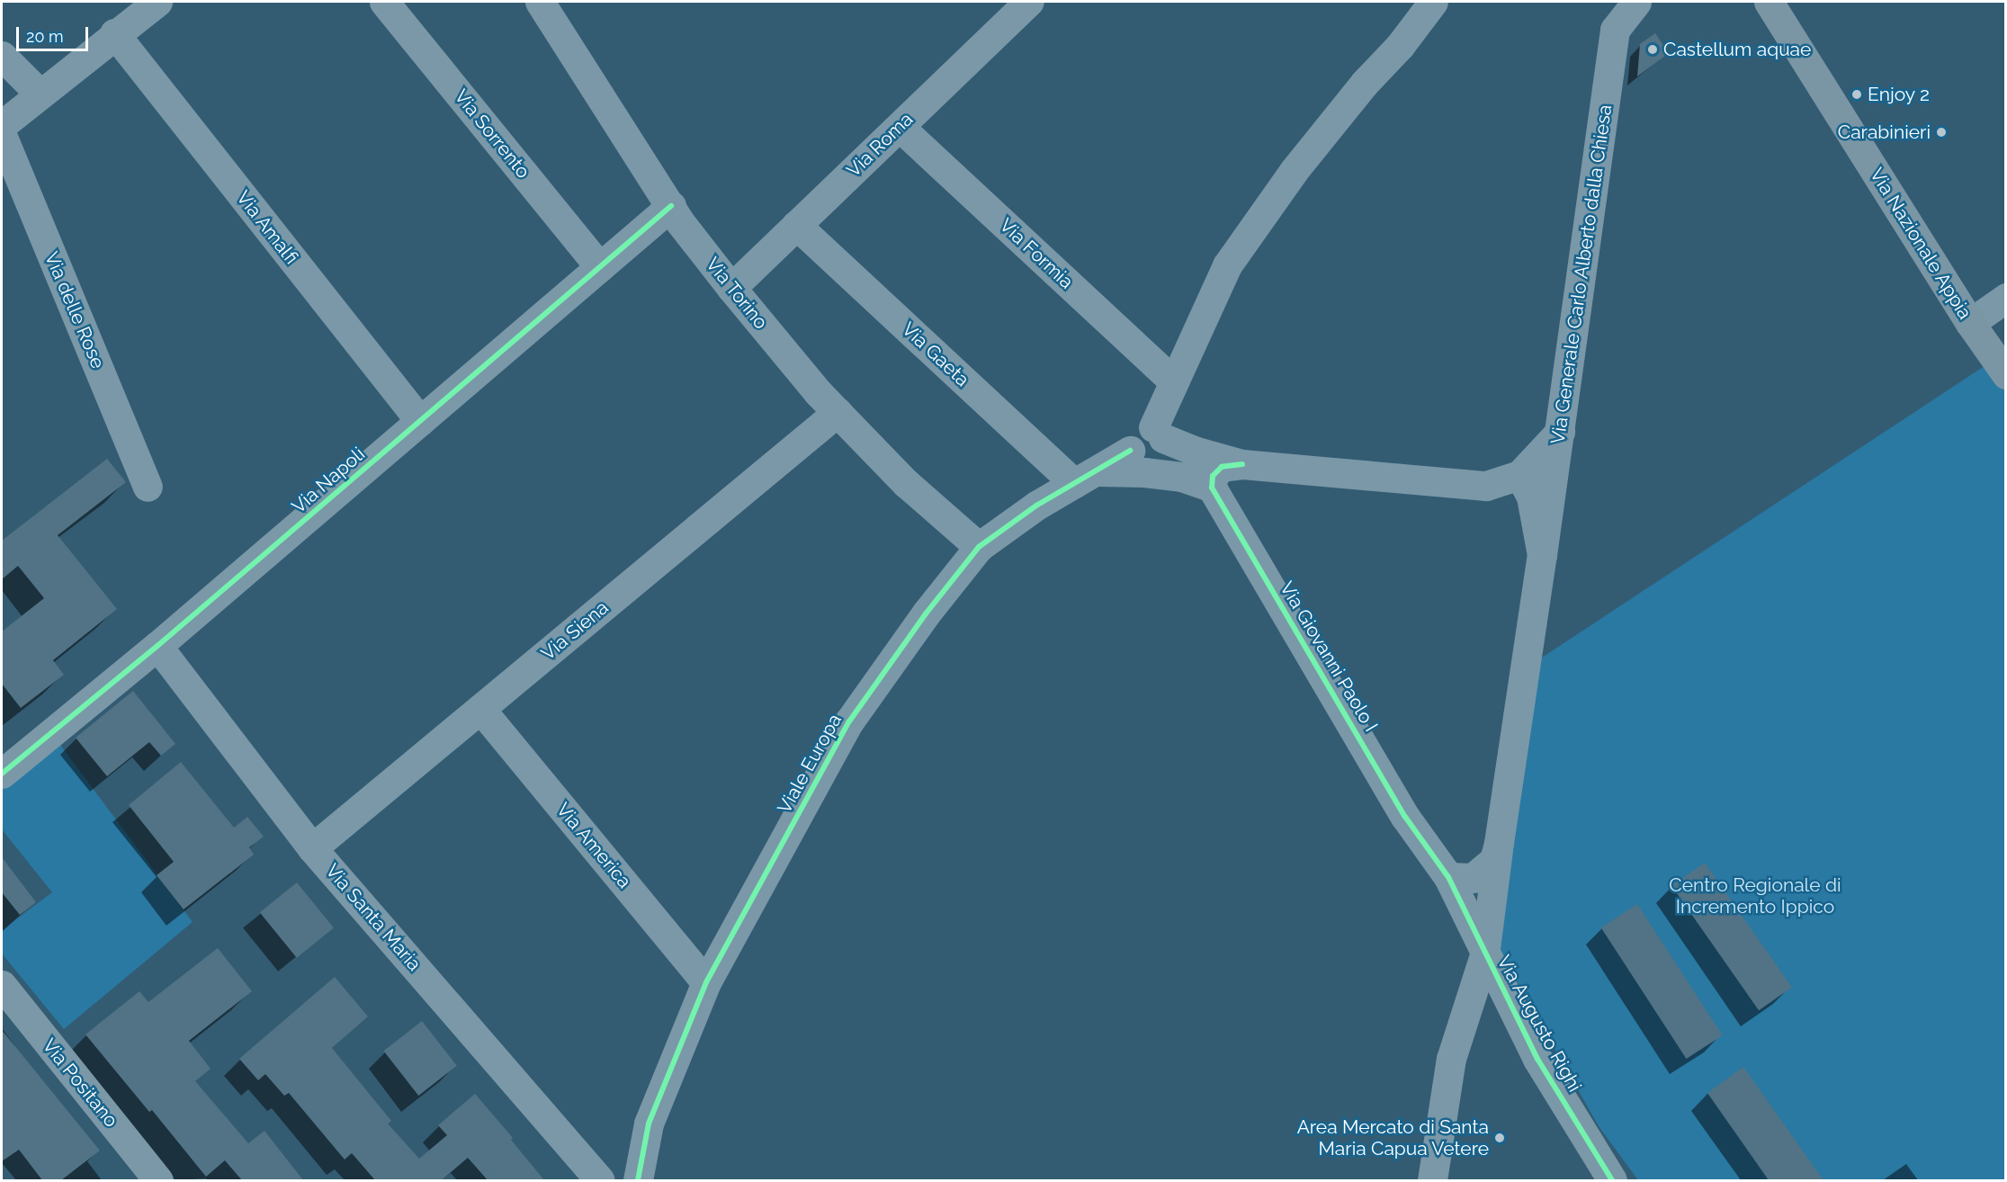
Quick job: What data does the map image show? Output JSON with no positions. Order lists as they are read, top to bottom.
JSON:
{
  "streets": {
    "main road": ["Via Nazionale Appia"],
    "street": [
      "Via Sorrento",
      "Via Roma",
      "Via Amalfi",
      "Via Formia",
      "Via Generale Carlo Alberto dalla Chiesa",
      "Via Torino",
      "Via delle Rose",
      "Via Gaeta",
      "Via Napoli",
      "Via Siena",
      "Via Giovanni Paolo I",
      "Viale Europa",
      "Via America",
      "Via Santa Maria",
      "Via Augusto Righi",
      "Via Positano"
    ]
  },
  "crossings": [
    ["Via Sorrento", "Via Napoli"],
    ["Via Roma", "Via Formia"],
    ["Via Roma", "Via Torino"],
    ["Via Roma", "Via Gaeta"],
    ["Via Amalfi", "Via Napoli"],
    ["Via Torino", "Via Napoli"],
    ["Via Torino", "Via Siena"],
    ["Via Torino", "Viale Europa"],
    ["Via Gaeta", "Viale Europa"],
    ["Via Napoli", "Via Santa Maria"],
    ["Via Siena", "Via America"],
    ["Via Siena", "Via Santa Maria"],
    ["Via Giovanni Paolo I", "Via Augusto Righi"],
    ["Viale Europa", "Via America"]
  ],
  "parks": ["Centro Regionale di Incremento Ippico"],
  "places": [
    "Castellum aquae",
    "Enjoy 2",
    "Carabinieri",
    "Area Mercato di Santa Maria Capua Vetere"
  ],
  "scale_bar": "20 m"
}
